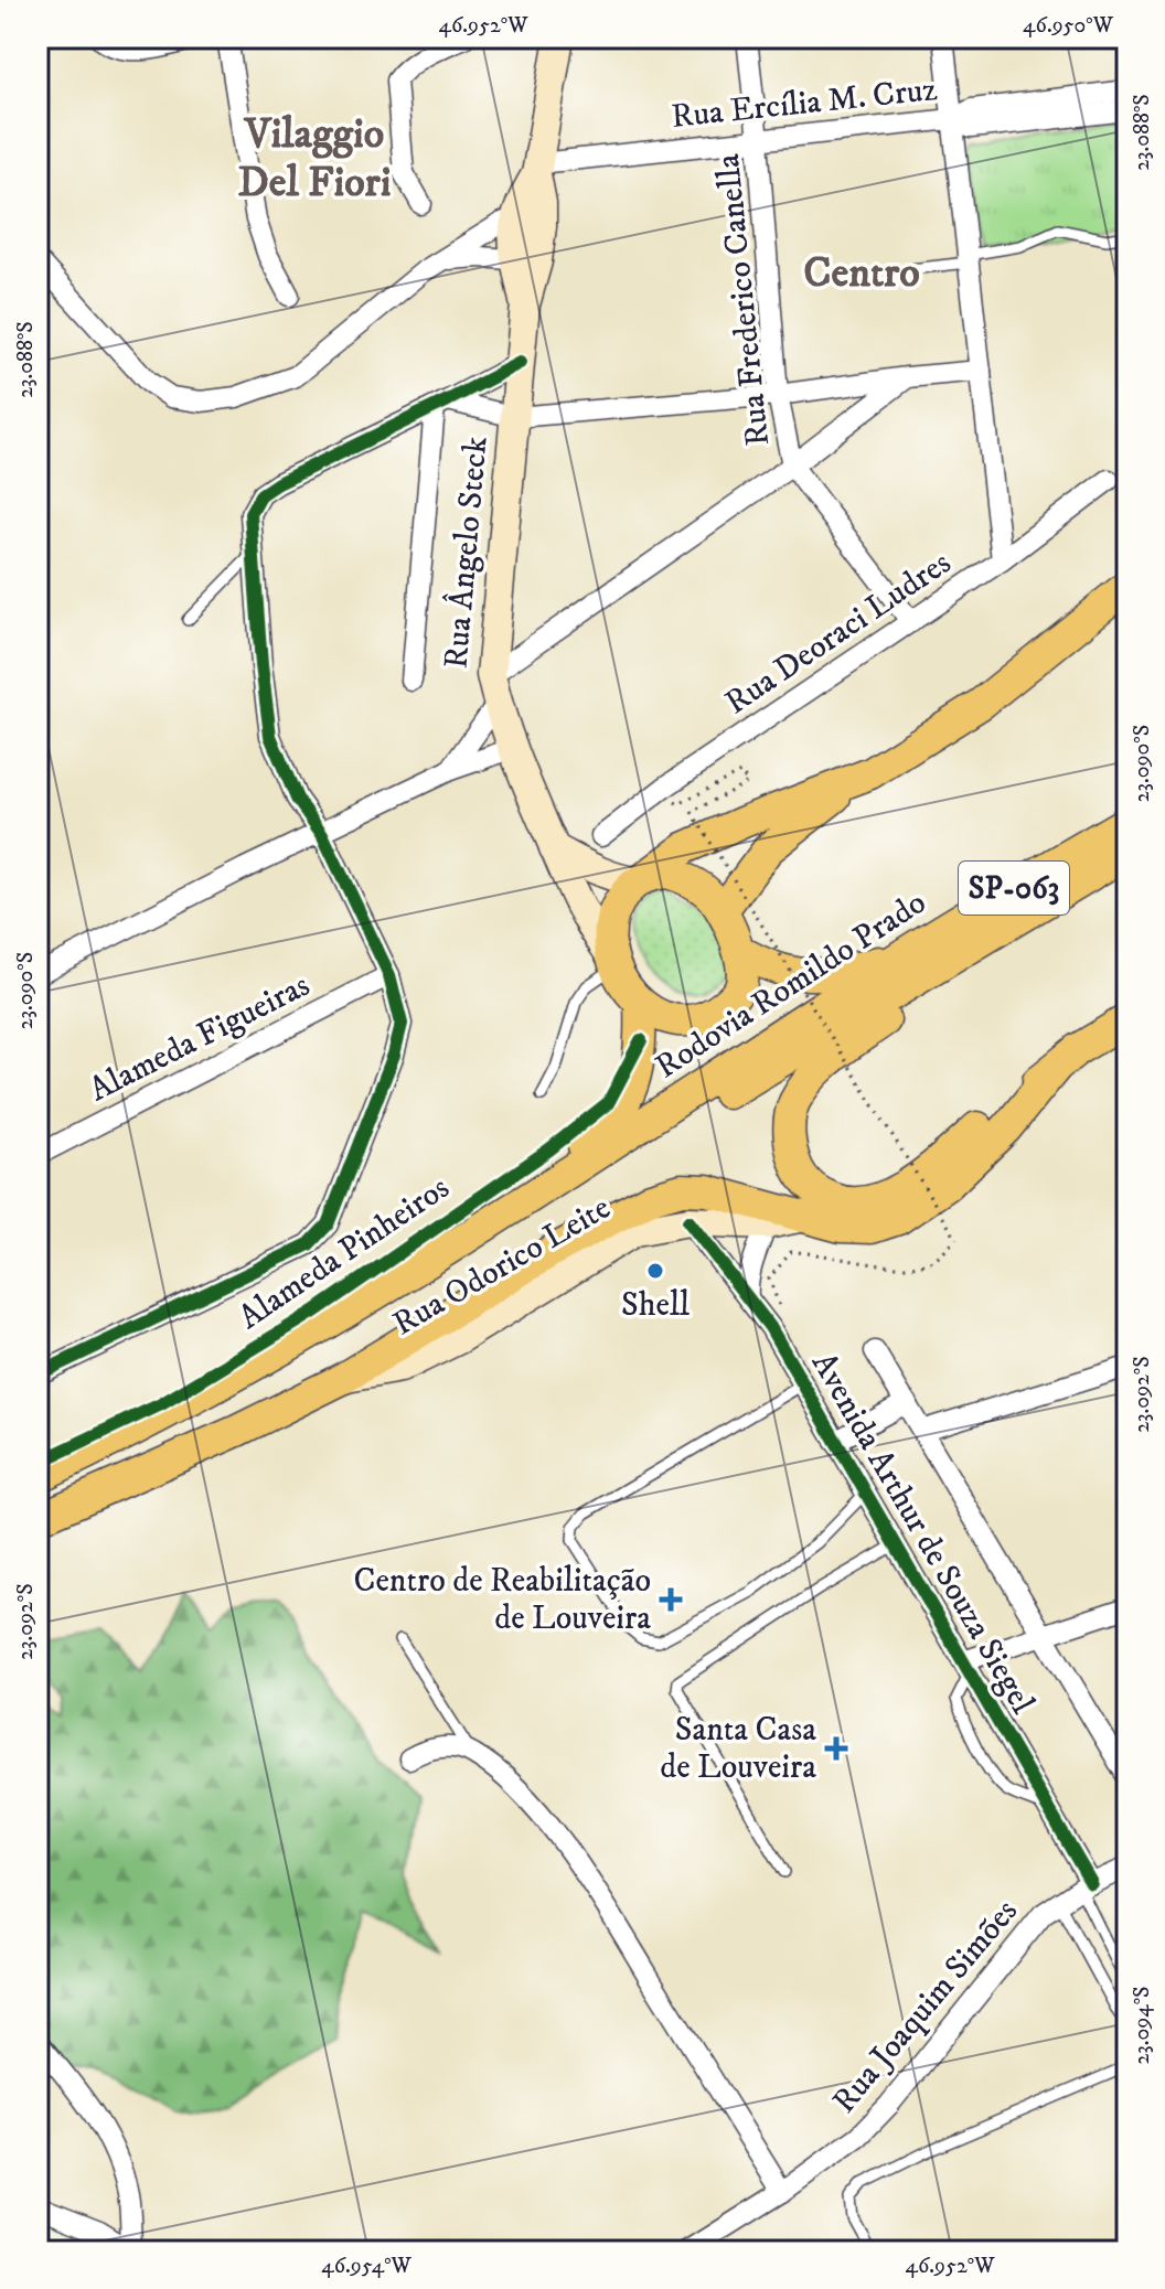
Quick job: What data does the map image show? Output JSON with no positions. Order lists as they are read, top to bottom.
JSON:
{
  "streets": {
    "main road": [
      "Rua Ângelo Steck",
      "SP-063",
      "Rodovia Romildo Prado",
      "Rua Odorico Leite"
    ],
    "street": [
      "Rua Ercília M. Cruz",
      "Rua Frederico Canella",
      "Rua Deoraci Ludres",
      "Alameda Figueiras",
      "Avenida Arthur de Souza Siegel",
      "Rua Joaquim Simões"
    ],
    "cycle path": ["Alameda Pinheiros"]
  },
  "crossings": [
    ["Rua Ercília M. Cruz", "Rua Frederico Canella"],
    ["Rua Ercília M. Cruz", "Rua Ângelo Steck"],
    ["Rua Frederico Canella", "Rua Deoraci Ludres"],
    ["Rua Odorico Leite", "Avenida Arthur de Souza Siegel"],
    ["Avenida Arthur de Souza Siegel", "Rua Joaquim Simões"]
  ],
  "districts": ["Vilaggio Del Fiori", "Centro"],
  "places": {
    "other": ["Shell"],
    "health": ["Centro de Reabilitação de Louveira", "Santa Casa de Louveira"]
  },
  "coordinates": [
    "46.952°W",
    "46.950°W",
    "23.088°S",
    "23.090°S",
    "23.092°S",
    "23.094°S",
    "46.954°W"
  ]
}
